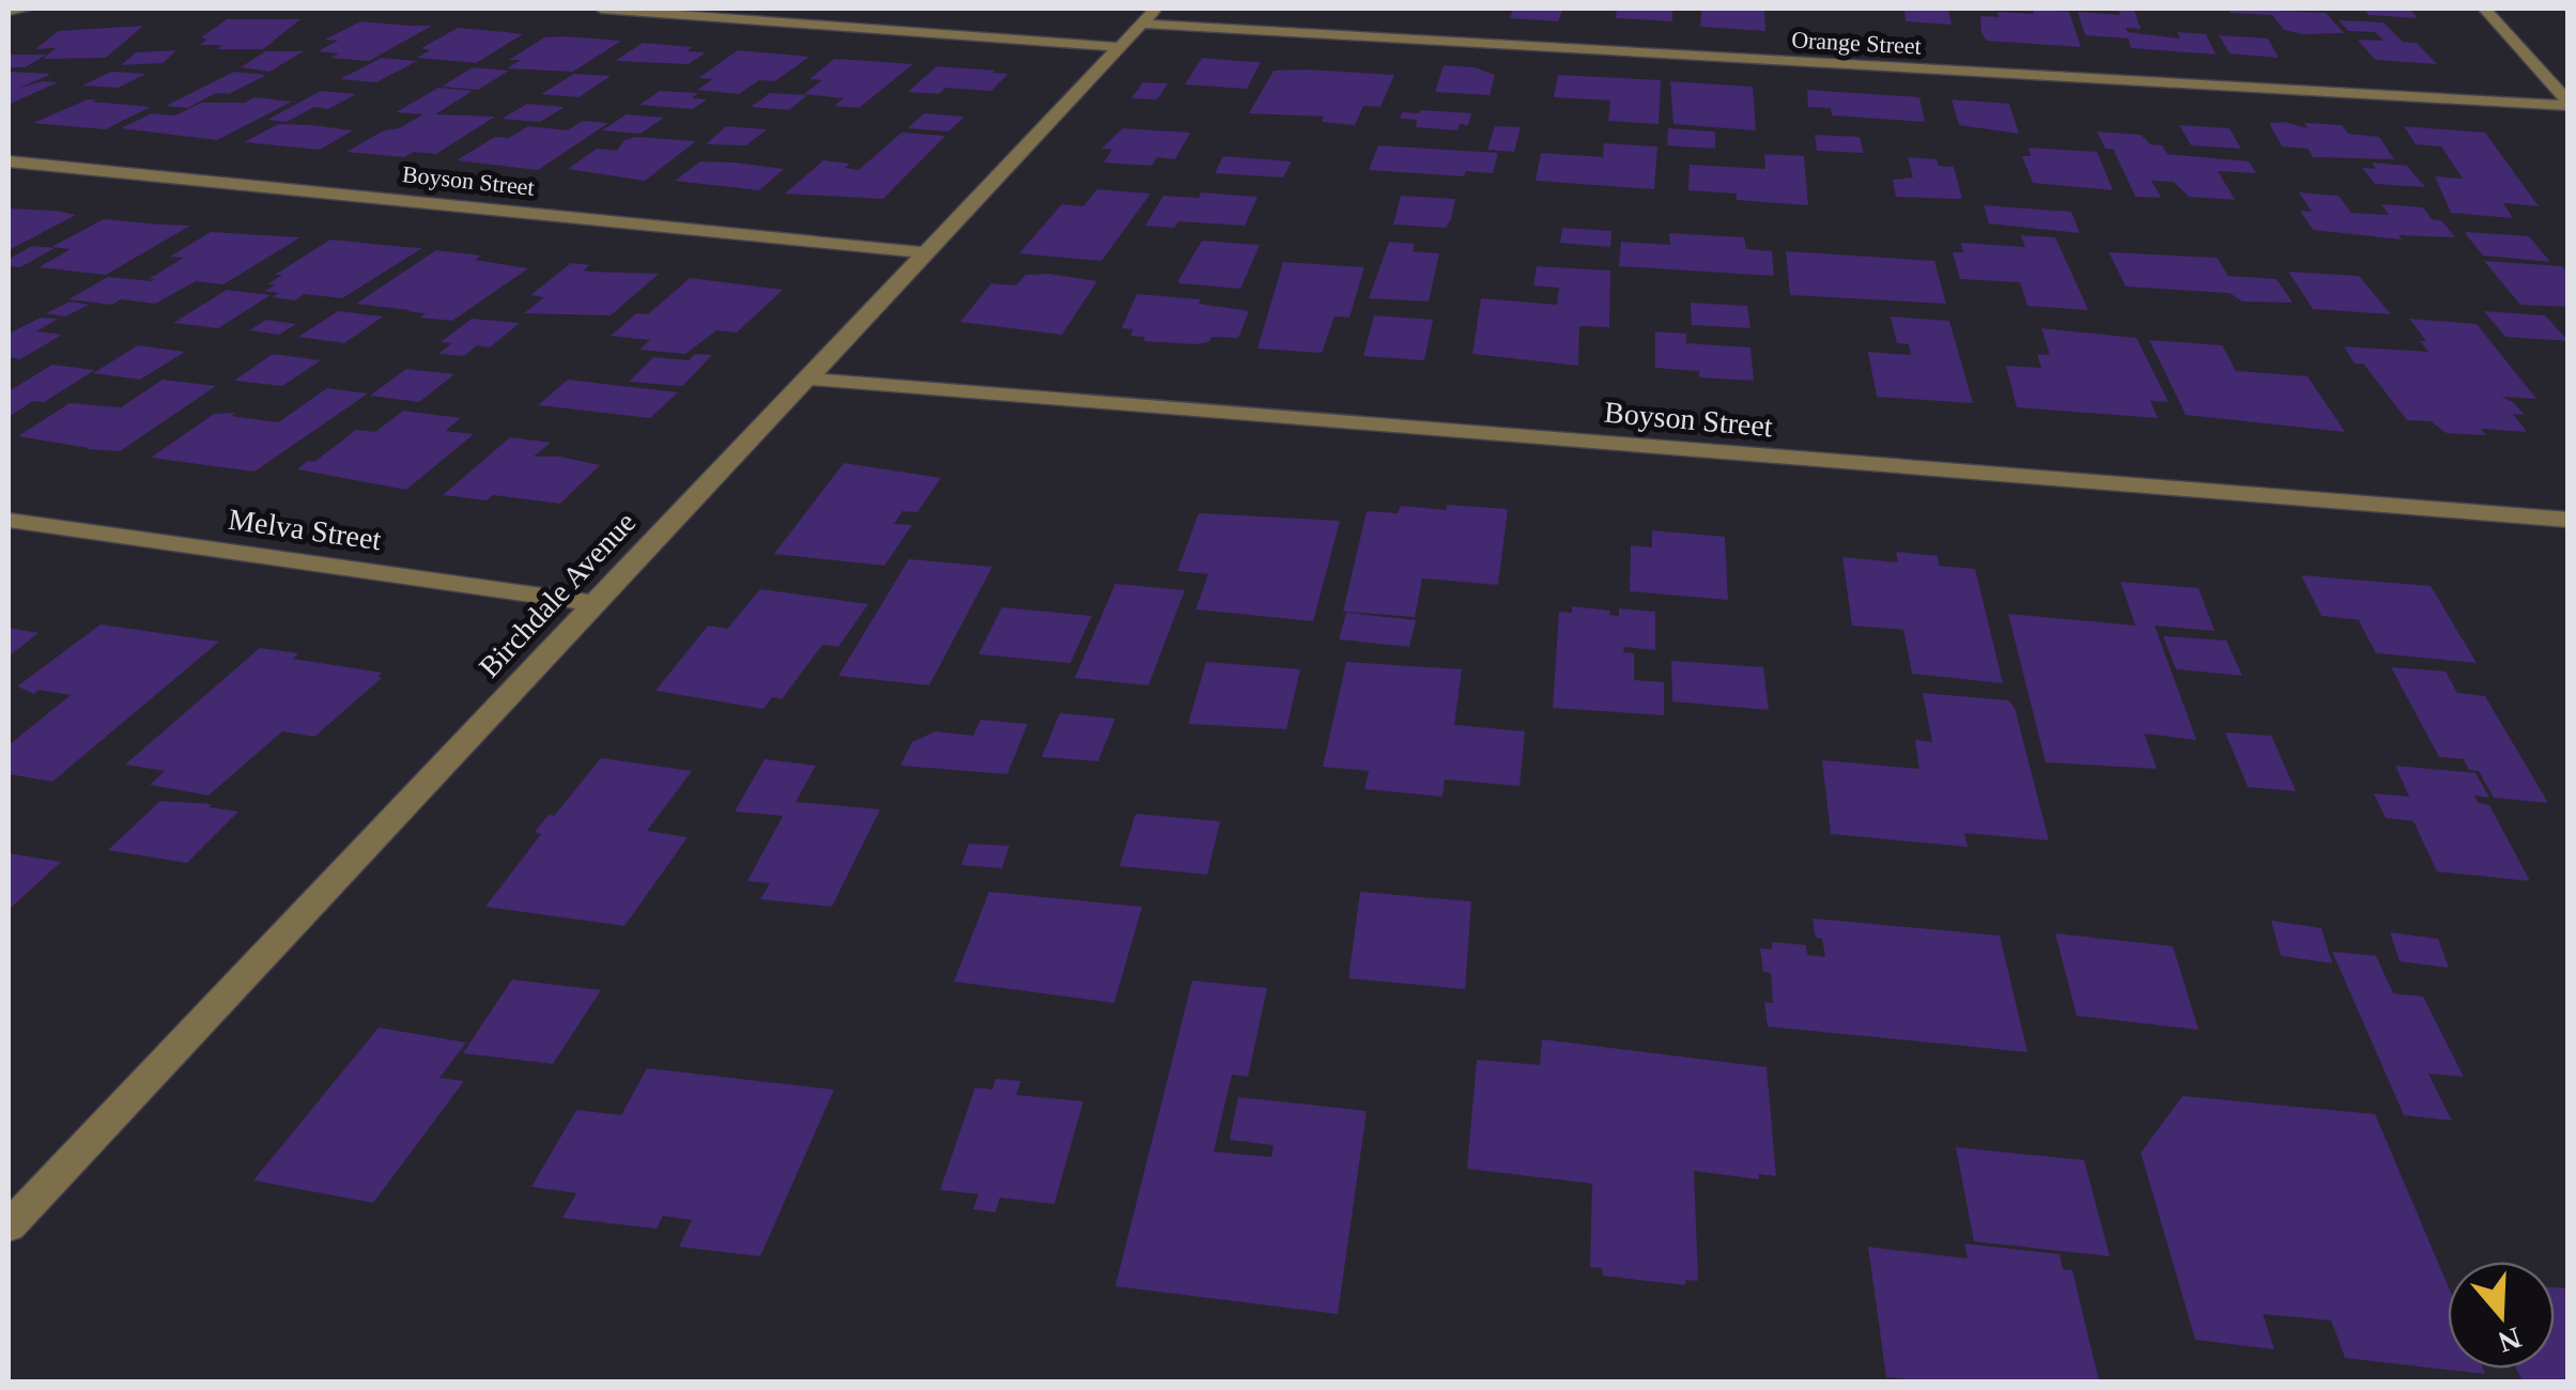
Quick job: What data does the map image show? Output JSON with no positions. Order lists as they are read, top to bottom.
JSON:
{
  "streets": {
    "street": [
      "Orange Street",
      "Boyson Street",
      "Melva Street",
      "Birchdale Avenue"
    ]
  },
  "crossings": [
    ["Orange Street", "Birchdale Avenue"],
    ["Boyson Street", "Birchdale Avenue"],
    ["Melva Street", "Birchdale Avenue"]
  ],
  "north": "bottom"
}
